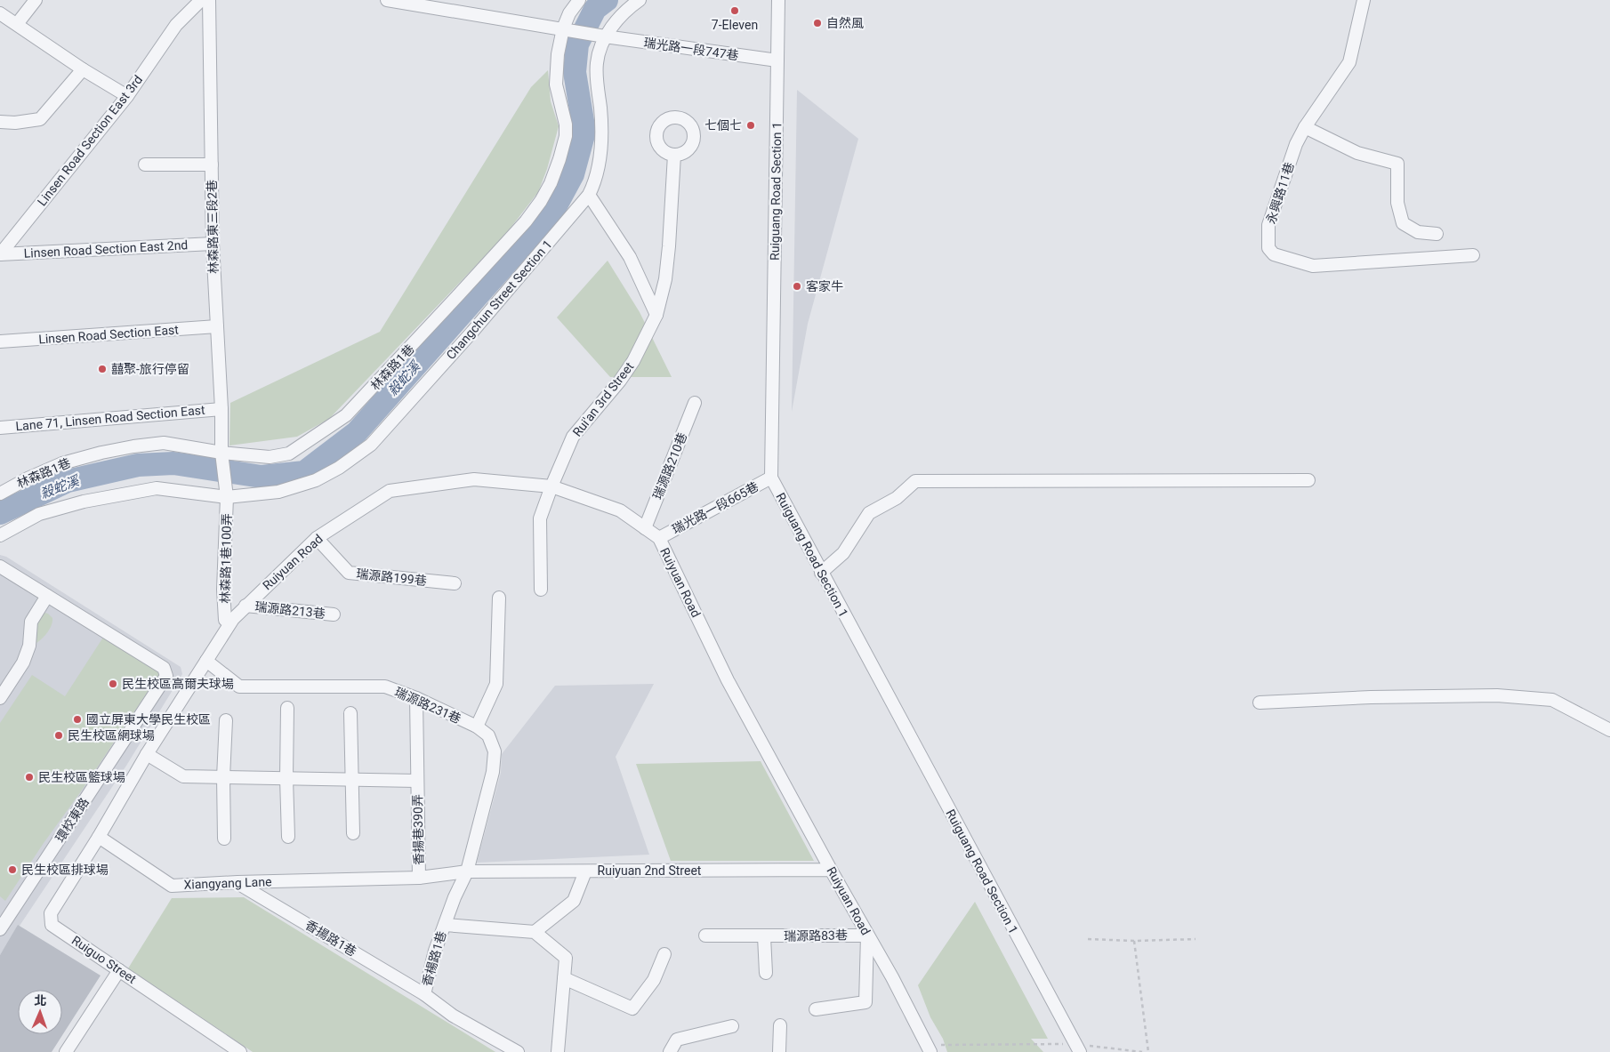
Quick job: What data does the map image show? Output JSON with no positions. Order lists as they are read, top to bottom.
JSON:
{
  "streets": {
    "street": [
      "瑞光路一段747巷",
      "Linsen Road Section East 3rd",
      "Ruiguang Road Section 1",
      "永興路11巷",
      "林森路東三段2巷",
      "Linsen Road Section East 2nd",
      "Changchun Street Section 1",
      "Linsen Road Section East",
      "林森路1巷",
      "Rui'an 3rd Street",
      "Lane 71, Linsen Road Section East",
      "瑞源路210巷",
      "瑞光路一段665巷",
      "林森路1巷100弄",
      "Ruiyuan Road",
      "瑞源路199巷",
      "瑞源路213巷",
      "瑞源路231巷",
      "環校東路",
      "香揚巷390弄",
      "Ruiyuan 2nd Street",
      "Xiangyang Lane",
      "瑞源路83巷",
      "香揚路1巷",
      "香楊路1巷",
      "Ruiguo Street"
    ]
  },
  "crossings": [
    ["瑞光路一段747巷", "Ruiguang Road Section 1"],
    ["瑞光路一段747巷", "Changchun Street Section 1"],
    ["瑞光路一段747巷", "林森路1巷"],
    ["Linsen Road Section East 3rd", "Linsen Road Section East 2nd"],
    ["Ruiguang Road Section 1", "瑞光路一段665巷"],
    ["林森路東三段2巷", "Linsen Road Section East 2nd"],
    ["林森路東三段2巷", "Linsen Road Section East"],
    ["林森路東三段2巷", "林森路1巷"],
    ["林森路東三段2巷", "Lane 71, Linsen Road Section East"],
    ["林森路東三段2巷", "林森路1巷100弄"],
    ["Changchun Street Section 1", "林森路1巷100弄"],
    ["林森路1巷", "林森路1巷100弄"],
    ["Rui'an 3rd Street", "Ruiyuan Road"],
    ["瑞源路210巷", "Ruiyuan Road"],
    ["瑞光路一段665巷", "Ruiyuan Road"],
    ["Ruiyuan Road", "瑞源路199巷"],
    ["Ruiyuan Road", "瑞源路213巷"],
    ["Ruiyuan Road", "瑞源路231巷"],
    ["Ruiyuan Road", "Ruiyuan 2nd Street"],
    ["Ruiyuan Road", "瑞源路83巷"],
    ["瑞源路231巷", "香揚巷390弄"],
    ["瑞源路231巷", "Ruiyuan 2nd Street"],
    ["瑞源路231巷", "Xiangyang Lane"],
    ["瑞源路231巷", "香楊路1巷"],
    ["香揚巷390弄", "Xiangyang Lane"],
    ["Ruiyuan 2nd Street", "Xiangyang Lane"],
    ["Ruiyuan 2nd Street", "香楊路1巷"],
    ["Xiangyang Lane", "香揚路1巷"],
    ["Xiangyang Lane", "香楊路1巷"],
    ["Xiangyang Lane", "Ruiguo Street"],
    ["香揚路1巷", "香楊路1巷"]
  ],
  "water": ["殺蛇溪"],
  "places": [
    "7-Eleven",
    "自然風",
    "七個七",
    "客家牛",
    "囍聚-旅行停留",
    "民生校區高爾夫球場",
    "國立屏東大學民生校區",
    "民生校區網球場",
    "民生校區籃球場",
    "民生校區排球場"
  ],
  "north": "top"
}
